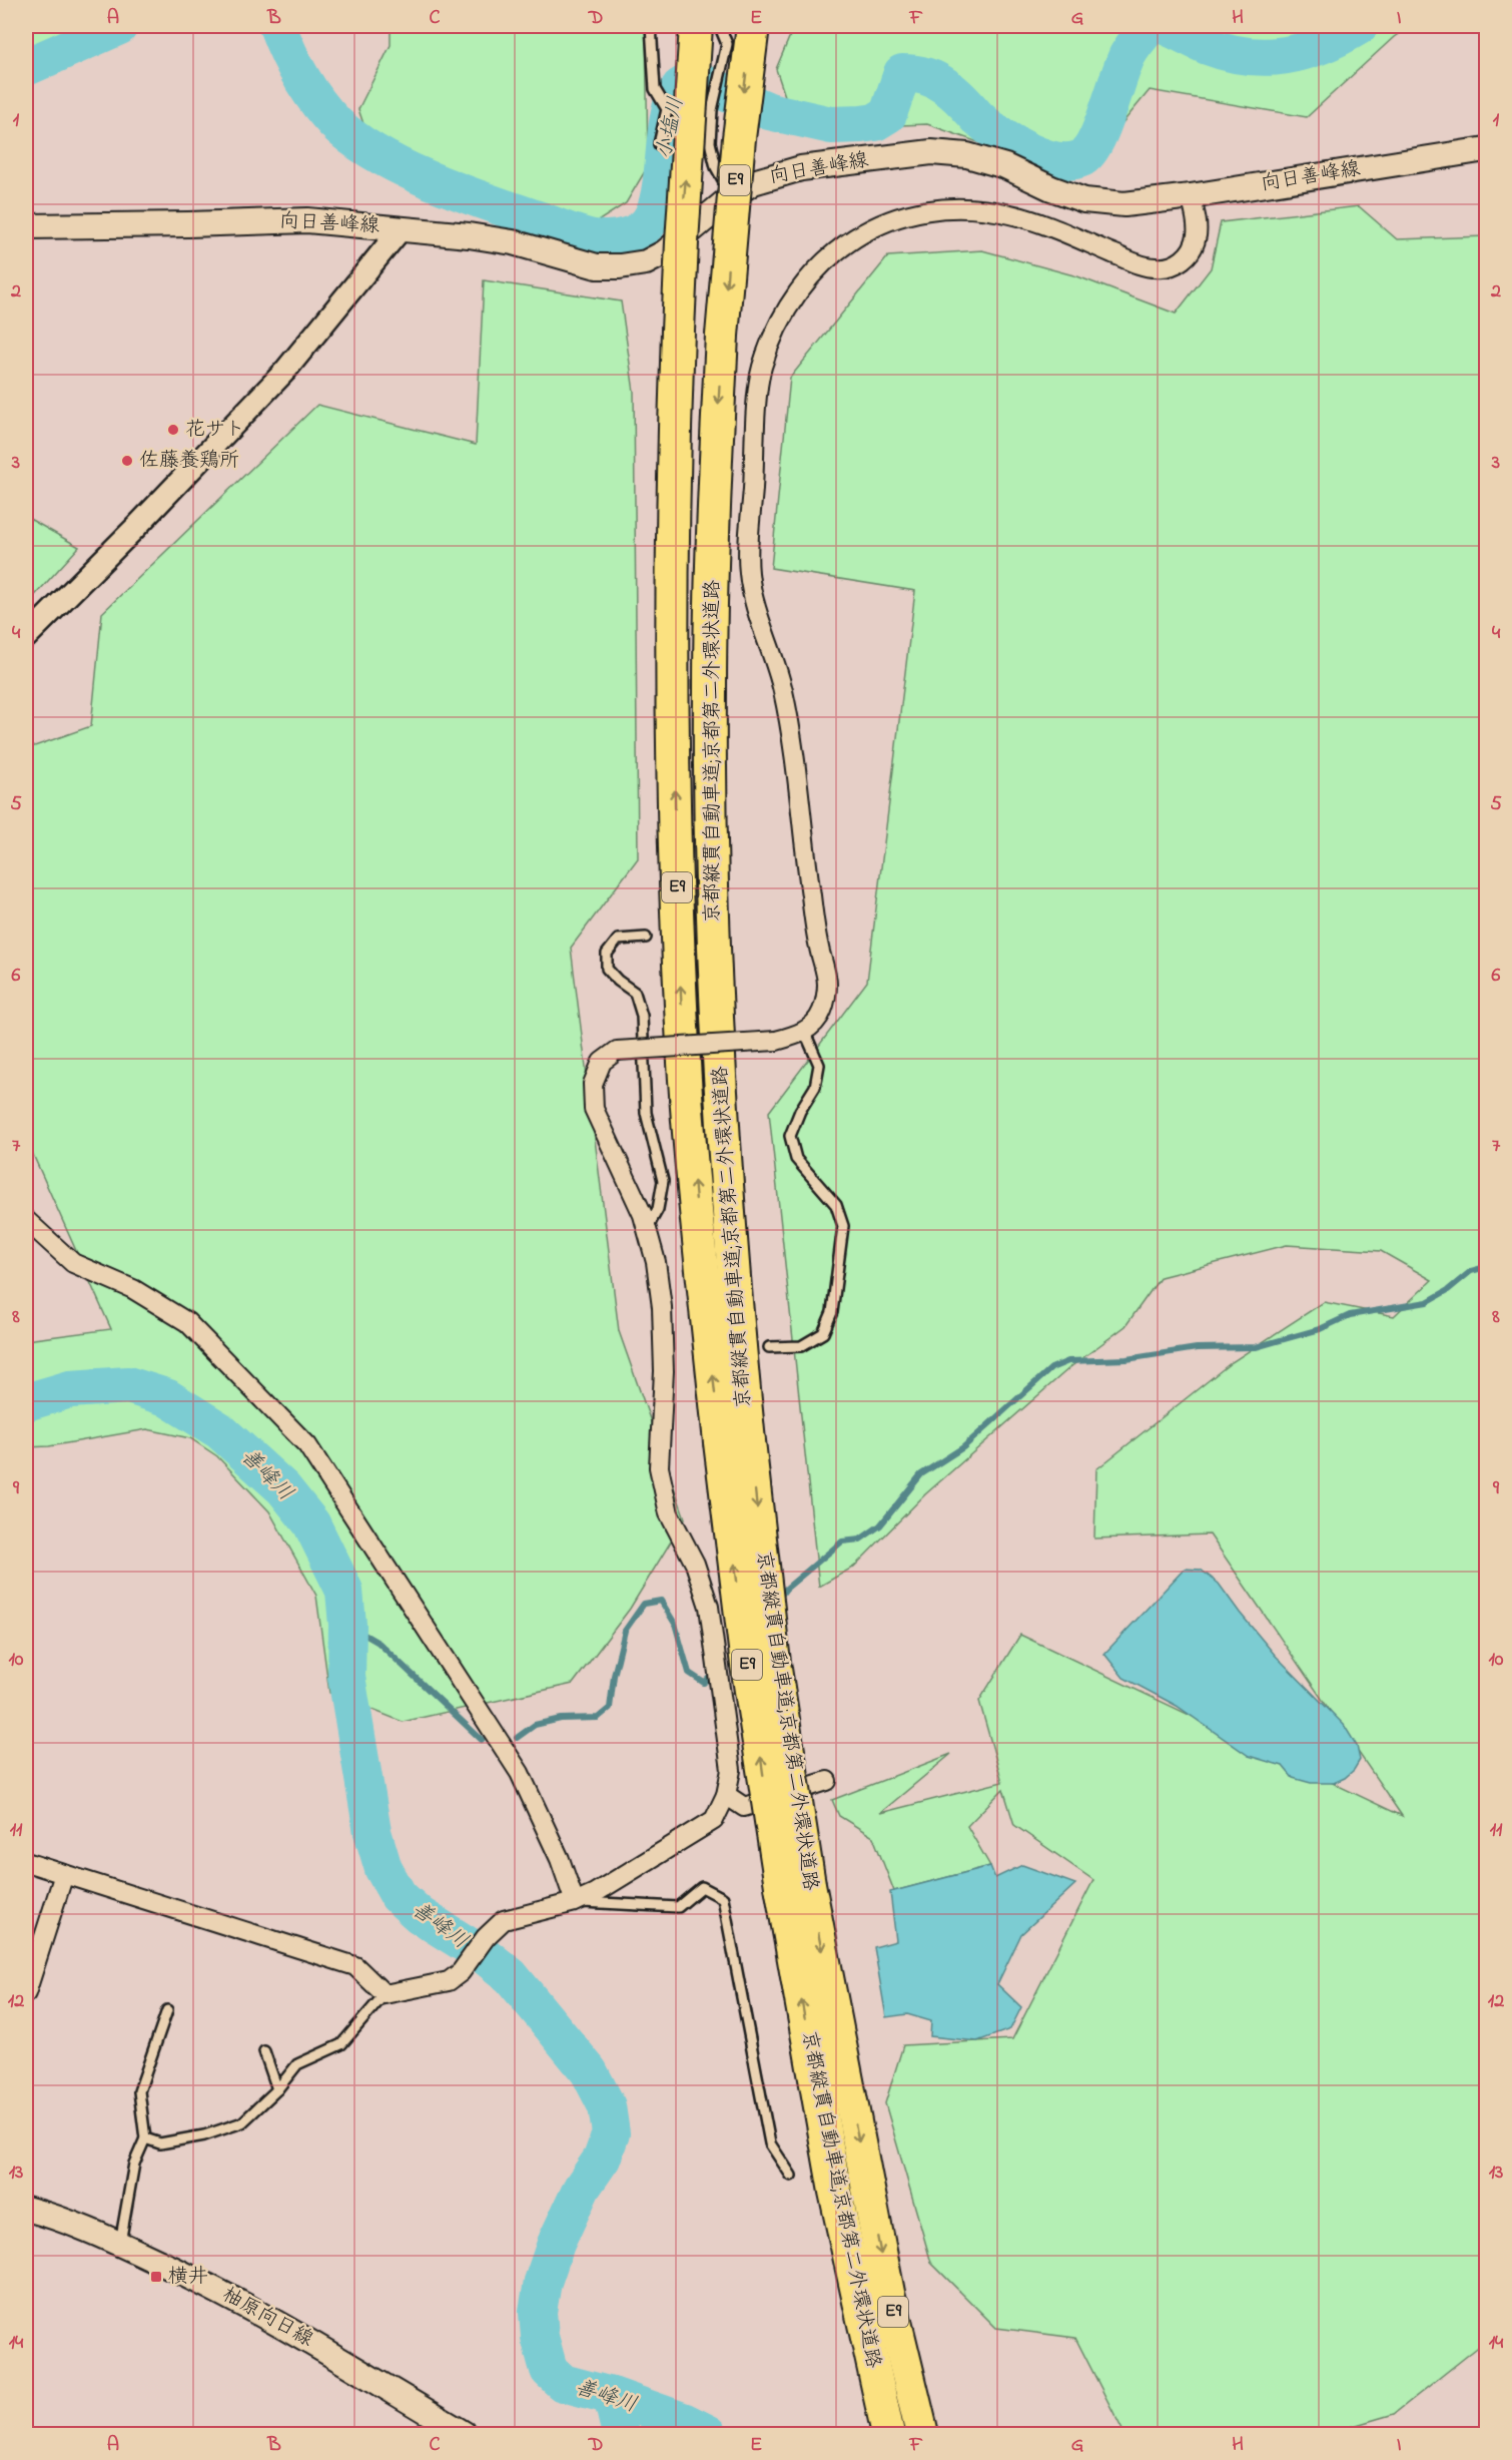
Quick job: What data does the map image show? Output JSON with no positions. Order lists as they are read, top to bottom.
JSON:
{
  "streets": {
    "highway": ["E9", "京都縦貫自動車道;京都第二外環状道路"],
    "main road": ["向日善峰線", "柚原向日線"]
  },
  "water": ["小塩川", "善峰川"],
  "places": {
    "other": ["花サト", "佐藤養鶏所"],
    "transit": ["横井"]
  },
  "grid": {
    "columns": [
      "A",
      "B",
      "C",
      "D",
      "E",
      "F",
      "G",
      "H",
      "I"
    ],
    "rows": [
      "1",
      "2",
      "3",
      "4",
      "5",
      "6",
      "7",
      "8",
      "9",
      "10",
      "11",
      "12",
      "13",
      "14"
    ]
  }
}
